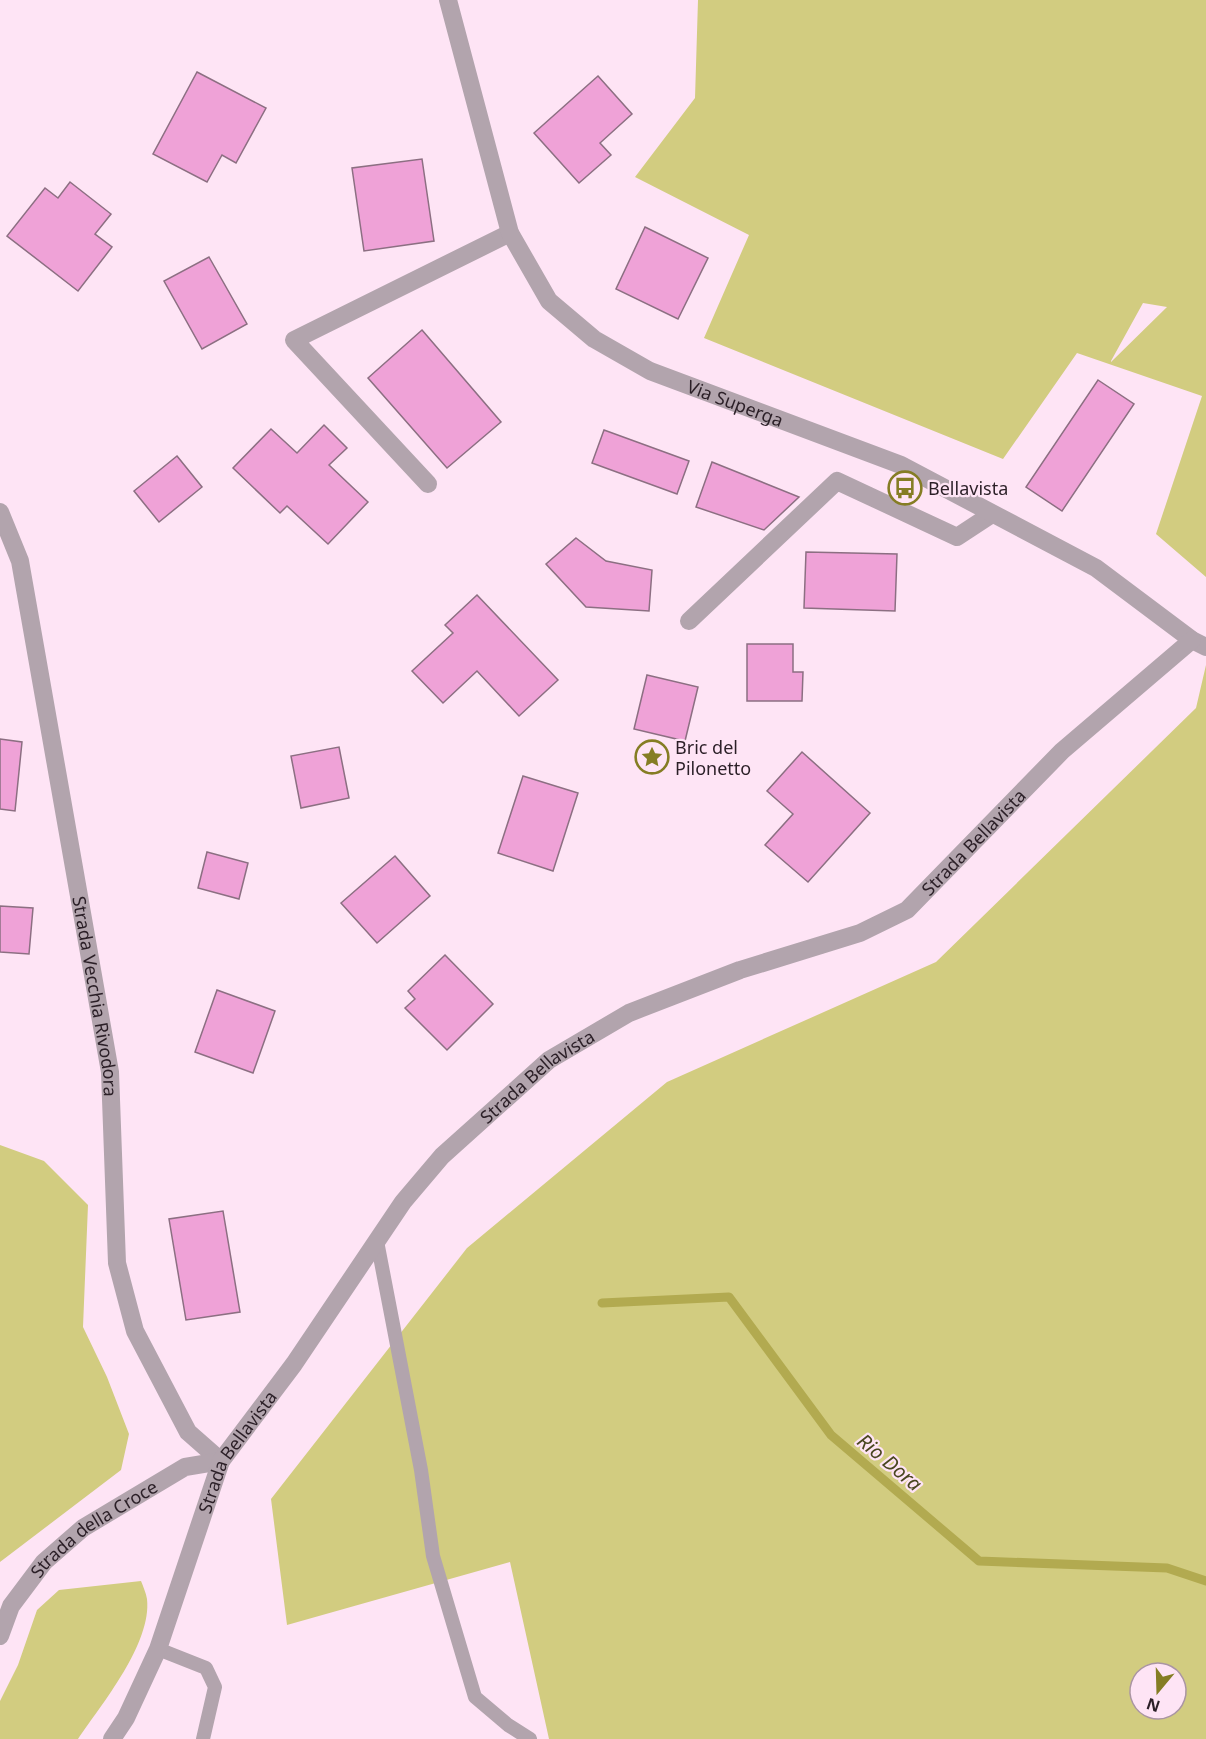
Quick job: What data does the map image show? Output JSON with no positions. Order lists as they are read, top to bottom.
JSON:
{
  "streets": {
    "street": [
      "Via Superga",
      "Strada Bellavista",
      "Strada Vecchia Rivodora",
      "Strada della Croce"
    ]
  },
  "crossings": [
    ["Via Superga", "Strada Bellavista"],
    ["Strada Bellavista", "Strada Vecchia Rivodora"],
    ["Strada Bellavista", "Strada della Croce"],
    ["Strada Vecchia Rivodora", "Strada della Croce"]
  ],
  "water": ["Rio Dora"],
  "places": {
    "bus stop": ["Bellavista"],
    "place": ["Bric del Pilonetto"]
  },
  "north": "bottom"
}
